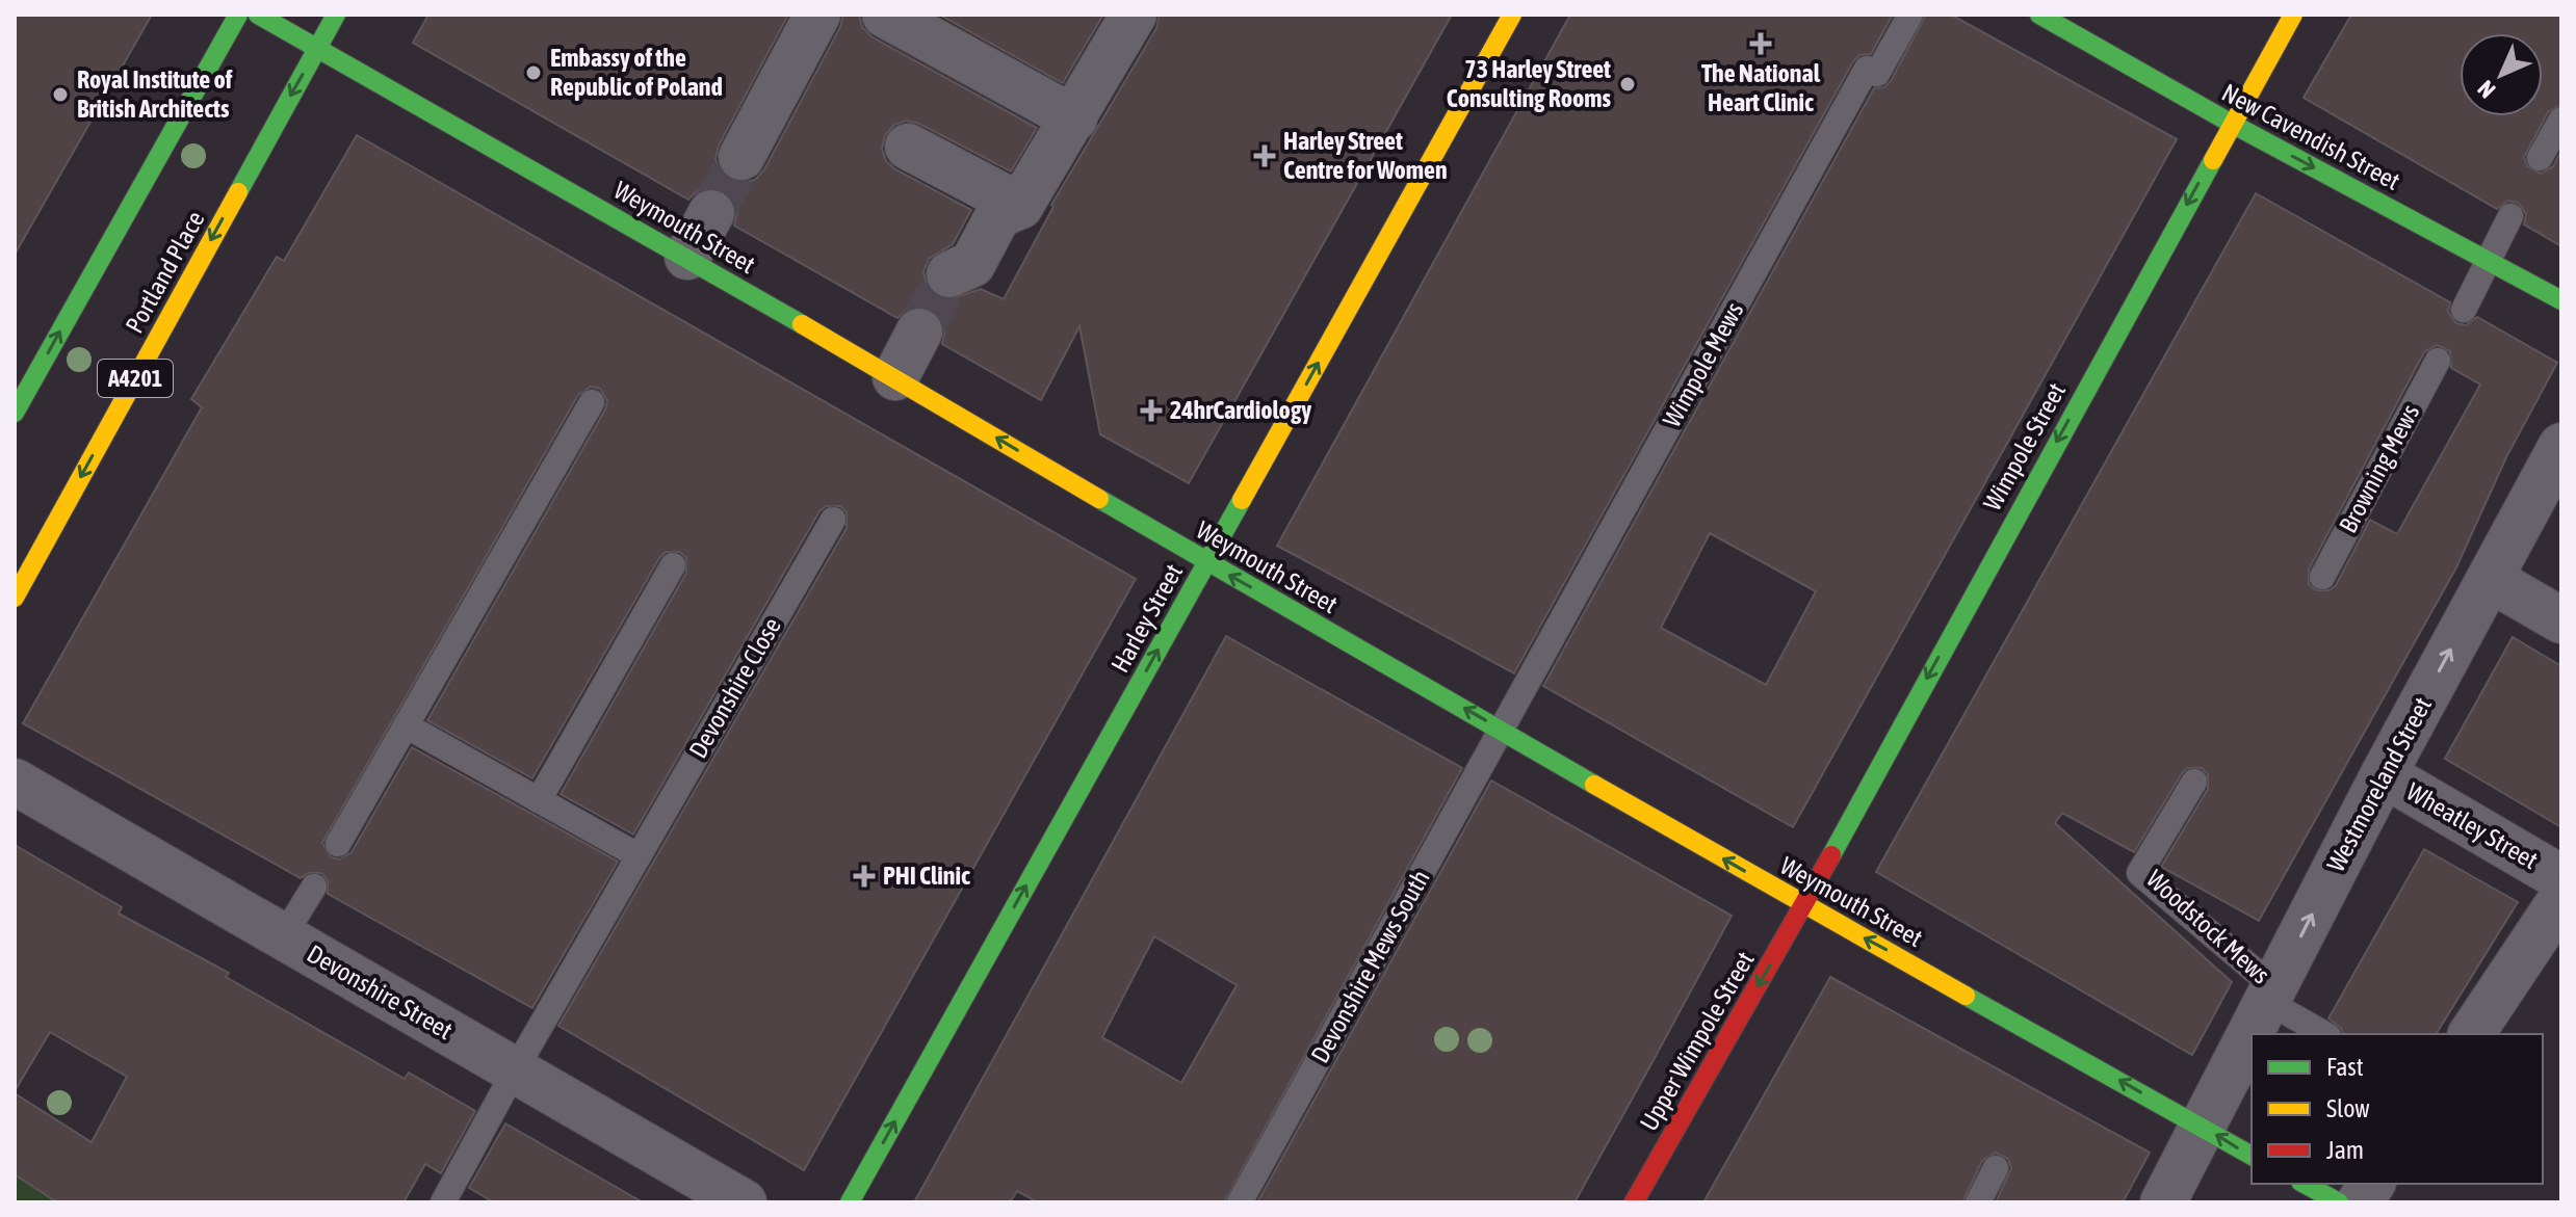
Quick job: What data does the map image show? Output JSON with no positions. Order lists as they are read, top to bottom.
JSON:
{
  "streets": {
    "street": [
      "New Cavendish Street",
      "Weymouth Street",
      "Portland Place",
      "A4201",
      "Wimpole Street",
      "Harley Street",
      "Westmoreland Street",
      "Wheatley Street",
      "Devonshire Street",
      "Upper Wimpole Street"
    ],
    "lane": [
      "Wimpole Mews",
      "Browning Mews",
      "Devonshire Close",
      "Woodstock Mews",
      "Devonshire Mews South"
    ]
  },
  "crossings": [
    ["New Cavendish Street", "Wimpole Street"],
    ["Weymouth Street", "Portland Place"],
    ["Weymouth Street", "Wimpole Mews"],
    ["Weymouth Street", "Wimpole Street"],
    ["Weymouth Street", "Harley Street"],
    ["Weymouth Street", "Westmoreland Street"],
    ["Weymouth Street", "Devonshire Mews South"],
    ["Weymouth Street", "Upper Wimpole Street"],
    ["Wimpole Mews", "Devonshire Mews South"],
    ["Wimpole Street", "Upper Wimpole Street"],
    ["Devonshire Close", "Devonshire Street"],
    ["Westmoreland Street", "Wheatley Street"],
    ["Westmoreland Street", "Woodstock Mews"]
  ],
  "one_way": [
    "New Cavendish Street",
    "Weymouth Street",
    "Wimpole Street",
    "Harley Street",
    "Upper Wimpole Street"
  ],
  "places": {
    "health": [
      "The National Heart Clinic",
      "Harley Street Centre for Women",
      "24hrCardiology",
      "PHI Clinic"
    ],
    "other": ["Embassy of the Republic of Poland", "73 Harley Street Consulting Rooms", "Royal Institute of British Architects"]
  },
  "legend": ["Fast", "Slow", "Jam"],
  "north": "bottom left"
}
